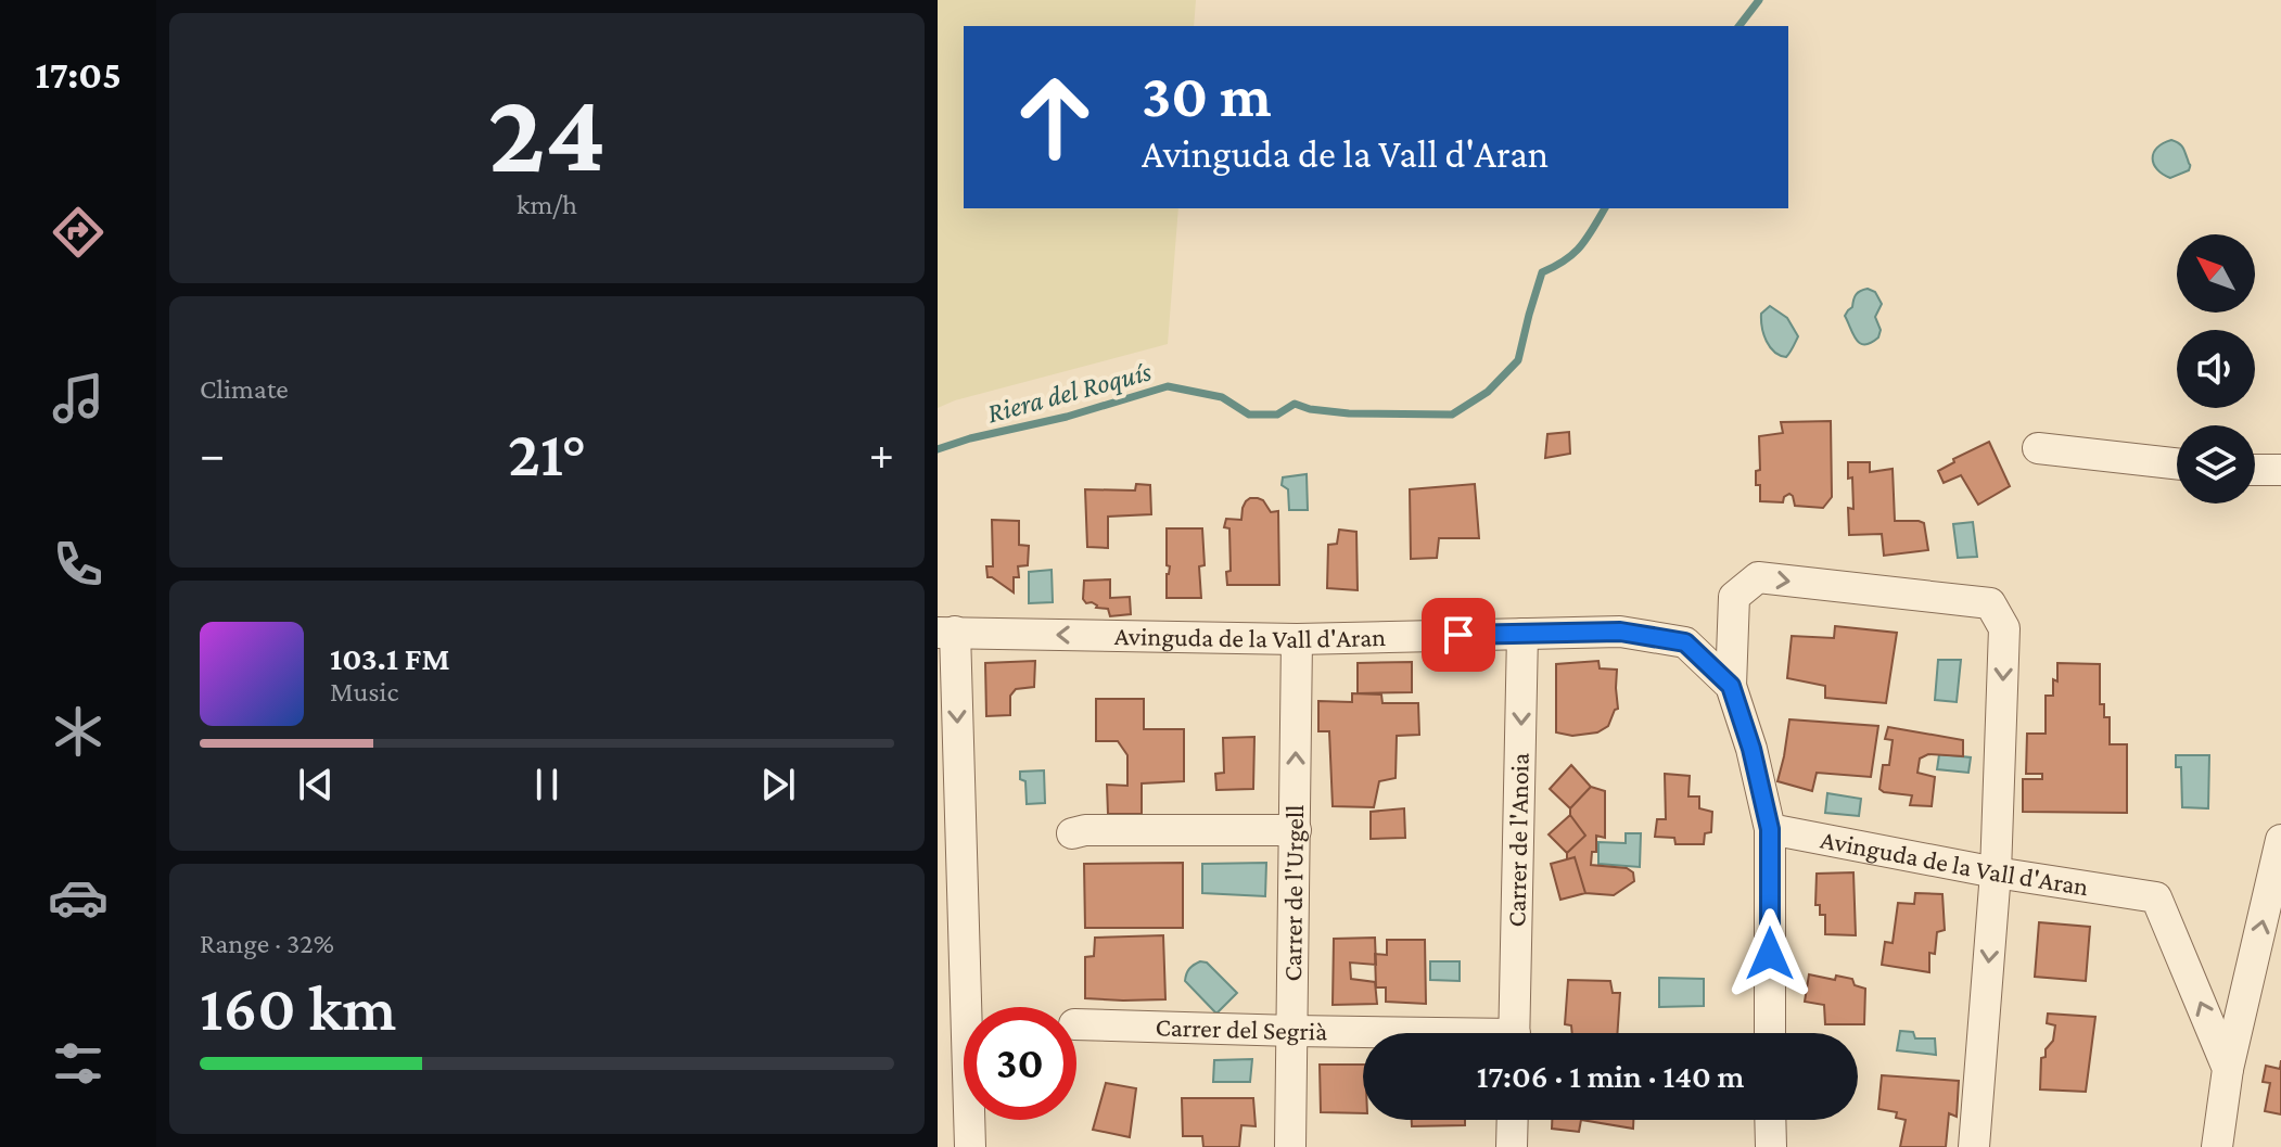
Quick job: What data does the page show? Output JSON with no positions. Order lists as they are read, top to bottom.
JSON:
{
  "streets": {
    "street": [
      "Avinguda de la Vall d'Aran",
      "Carrer de l'Anoia",
      "Carrer de l'Urgell",
      "Carrer del Segrià"
    ]
  },
  "crossings": [
    ["Avinguda de la Vall d'Aran", "Carrer de l'Anoia"],
    ["Avinguda de la Vall d'Aran", "Carrer de l'Urgell"],
    ["Carrer de l'Urgell", "Carrer del Segrià"]
  ],
  "one_way": ["Carrer de l'Urgell"],
  "water": ["Riera del Roquís"],
  "north": "top left",
  "page": {
    "tabs": "17:05",
    "tile": [
      ["24", "km/h"],
      "Climate",
      ["Range · 32%", "160 km"]
    ],
    "turn": ["30 m", "Avinguda de la Vall d'Aran"],
    "heat": ["−", "21°", "+"],
    "song": ["103.1 FM", "Music"],
    "limit": "30",
    "trip": "17:06 · 1 min · 140 m"
  }
}
